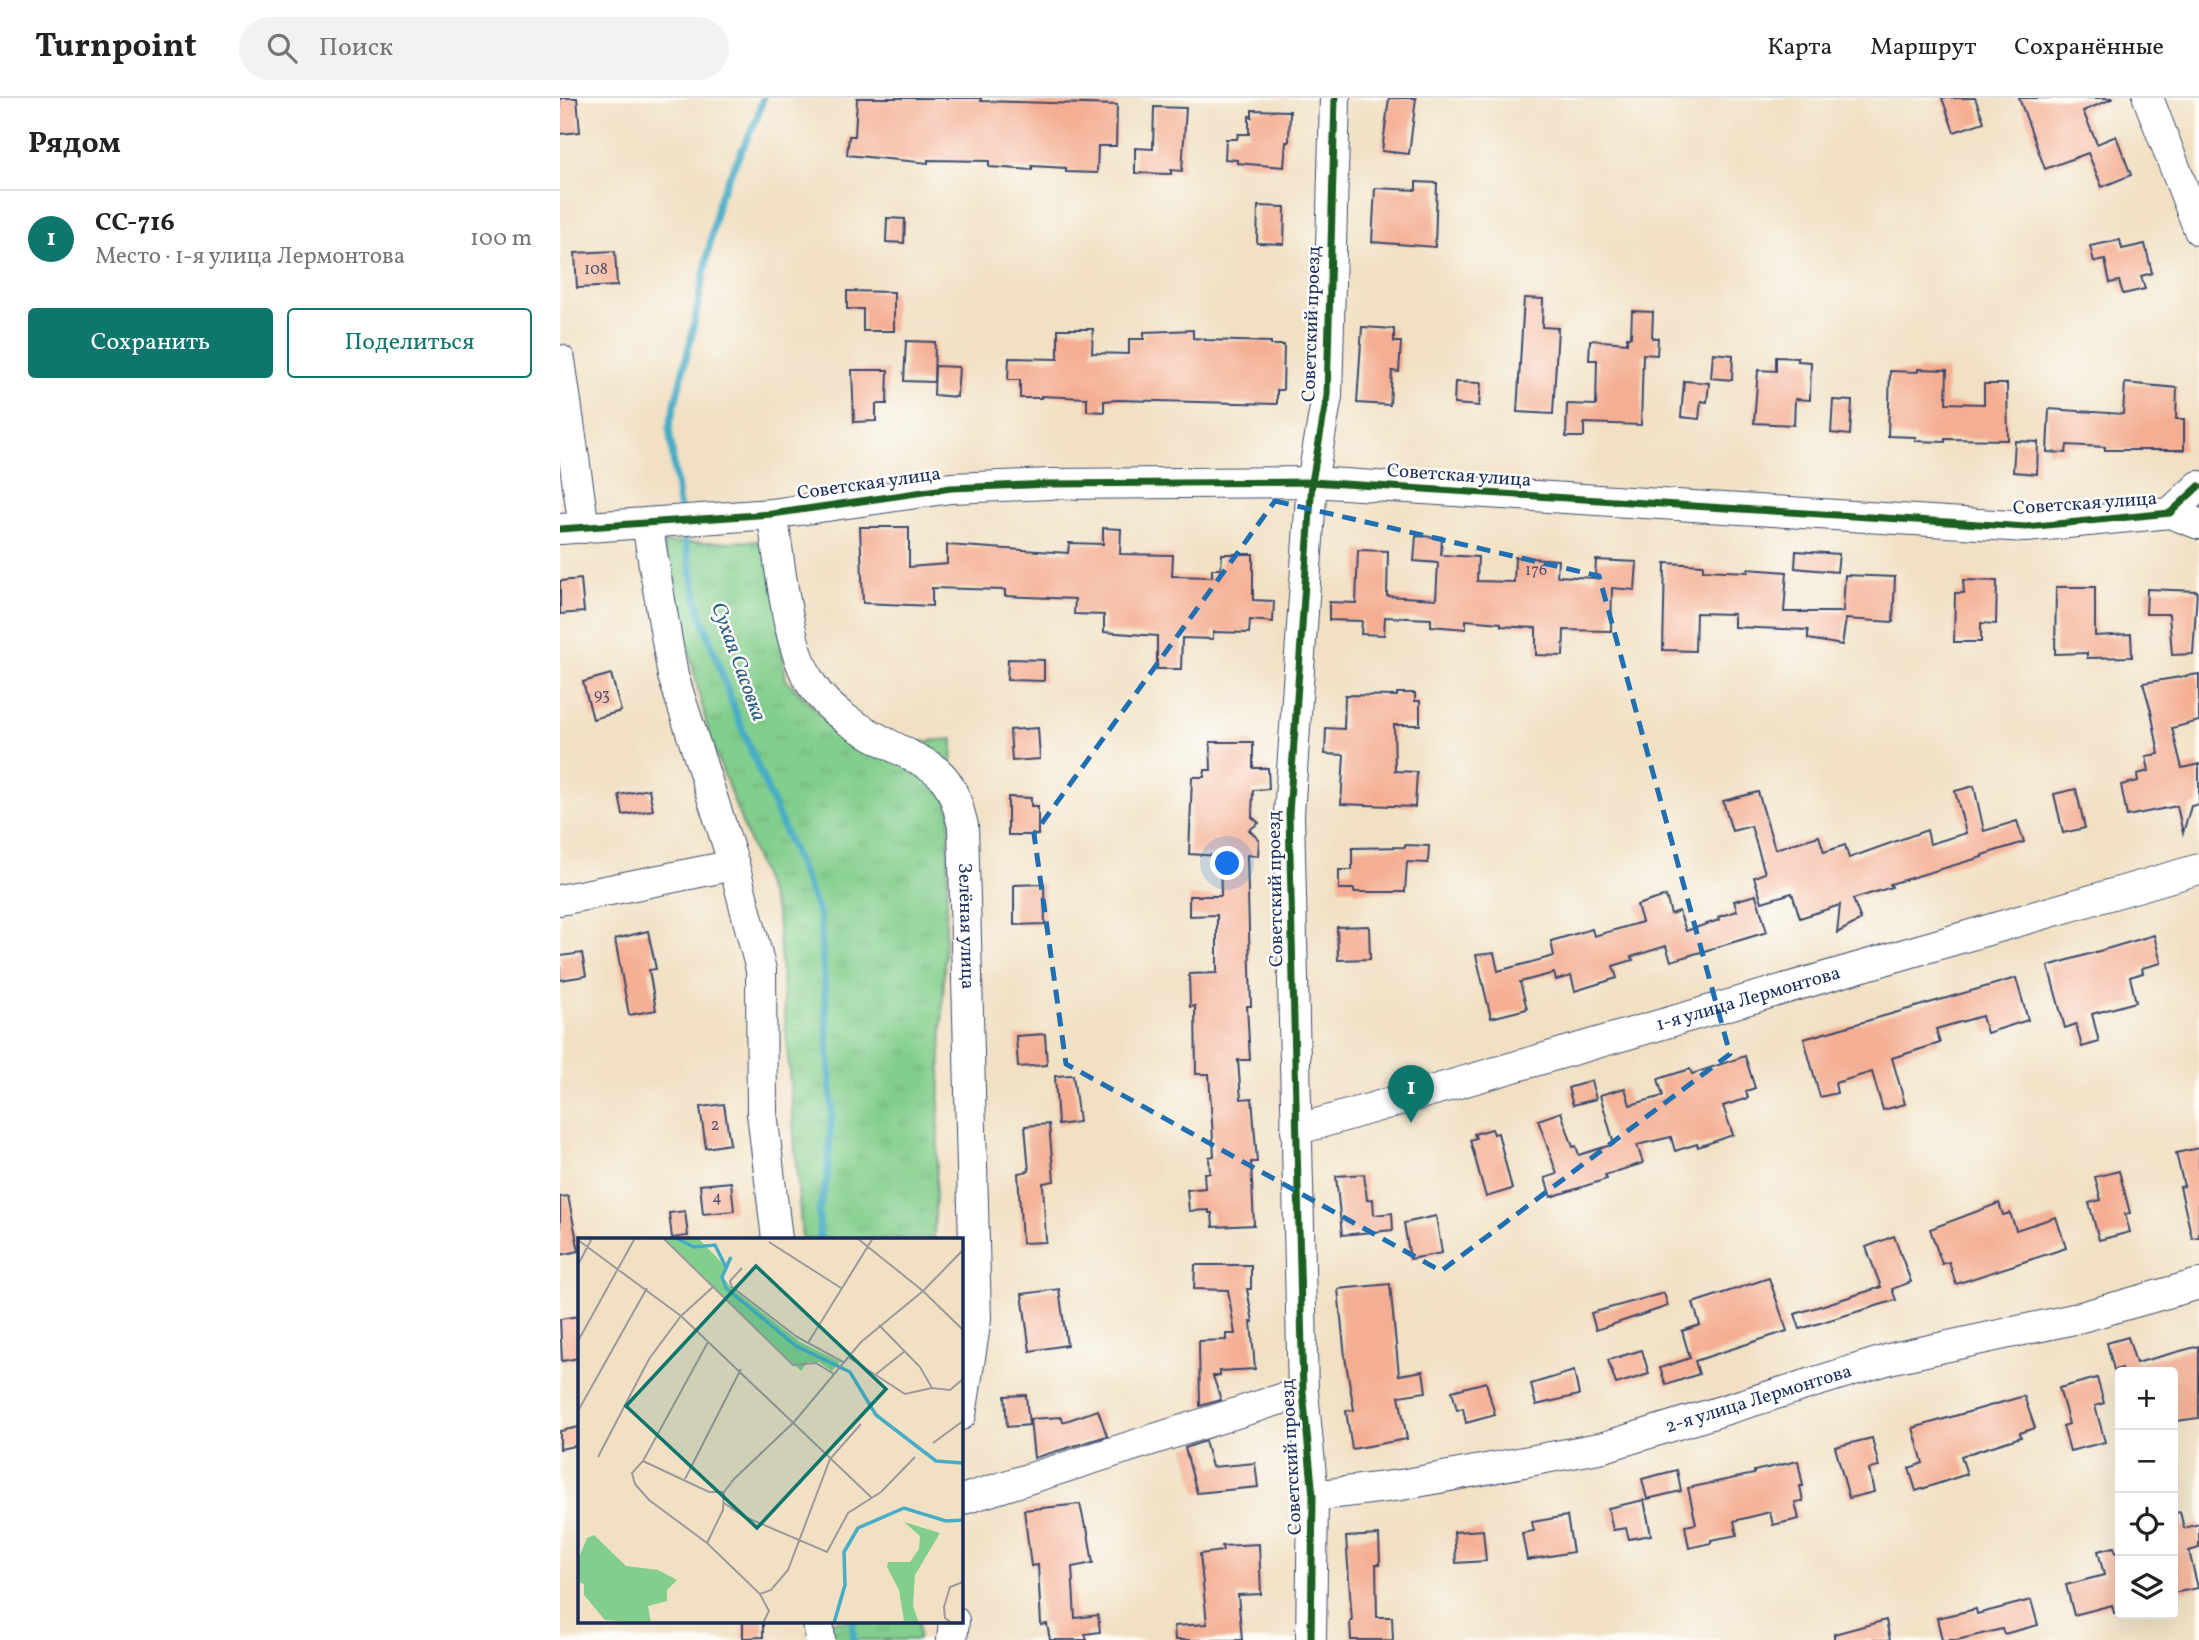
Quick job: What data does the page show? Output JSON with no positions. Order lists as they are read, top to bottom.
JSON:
{
  "streets": {
    "street": [
      "Советский проезд",
      "Советская улица",
      "Зелёная улица",
      "1-я улица Лермонтова",
      "2-я улица Лермонтова"
    ]
  },
  "crossings": [
    ["Советский проезд", "Советская улица"],
    ["Советский проезд", "1-я улица Лермонтова"],
    ["Советский проезд", "2-я улица Лермонтова"],
    ["Советская улица", "Зелёная улица"]
  ],
  "water": ["Сухая Сасовка"],
  "house_numbers": [
    "108",
    "176",
    "93",
    "2",
    "4"
  ],
  "page": {
    "header": "Turnpoint",
    "search": "Поиск",
    "nav": ["Карта", "Маршрут", "Сохранённые"],
    "heading": "Рядом",
    "list": [
      {
        "mark": "1",
        "name": "СС-716",
        "note": "Место · 1-я улица Лермонтова",
        "value": "100 m"
      }
    ],
    "buttons": ["Сохранить", "Поделиться"],
    "pins": "1",
    "map_buttons": ["+", "−"]
  }
}
